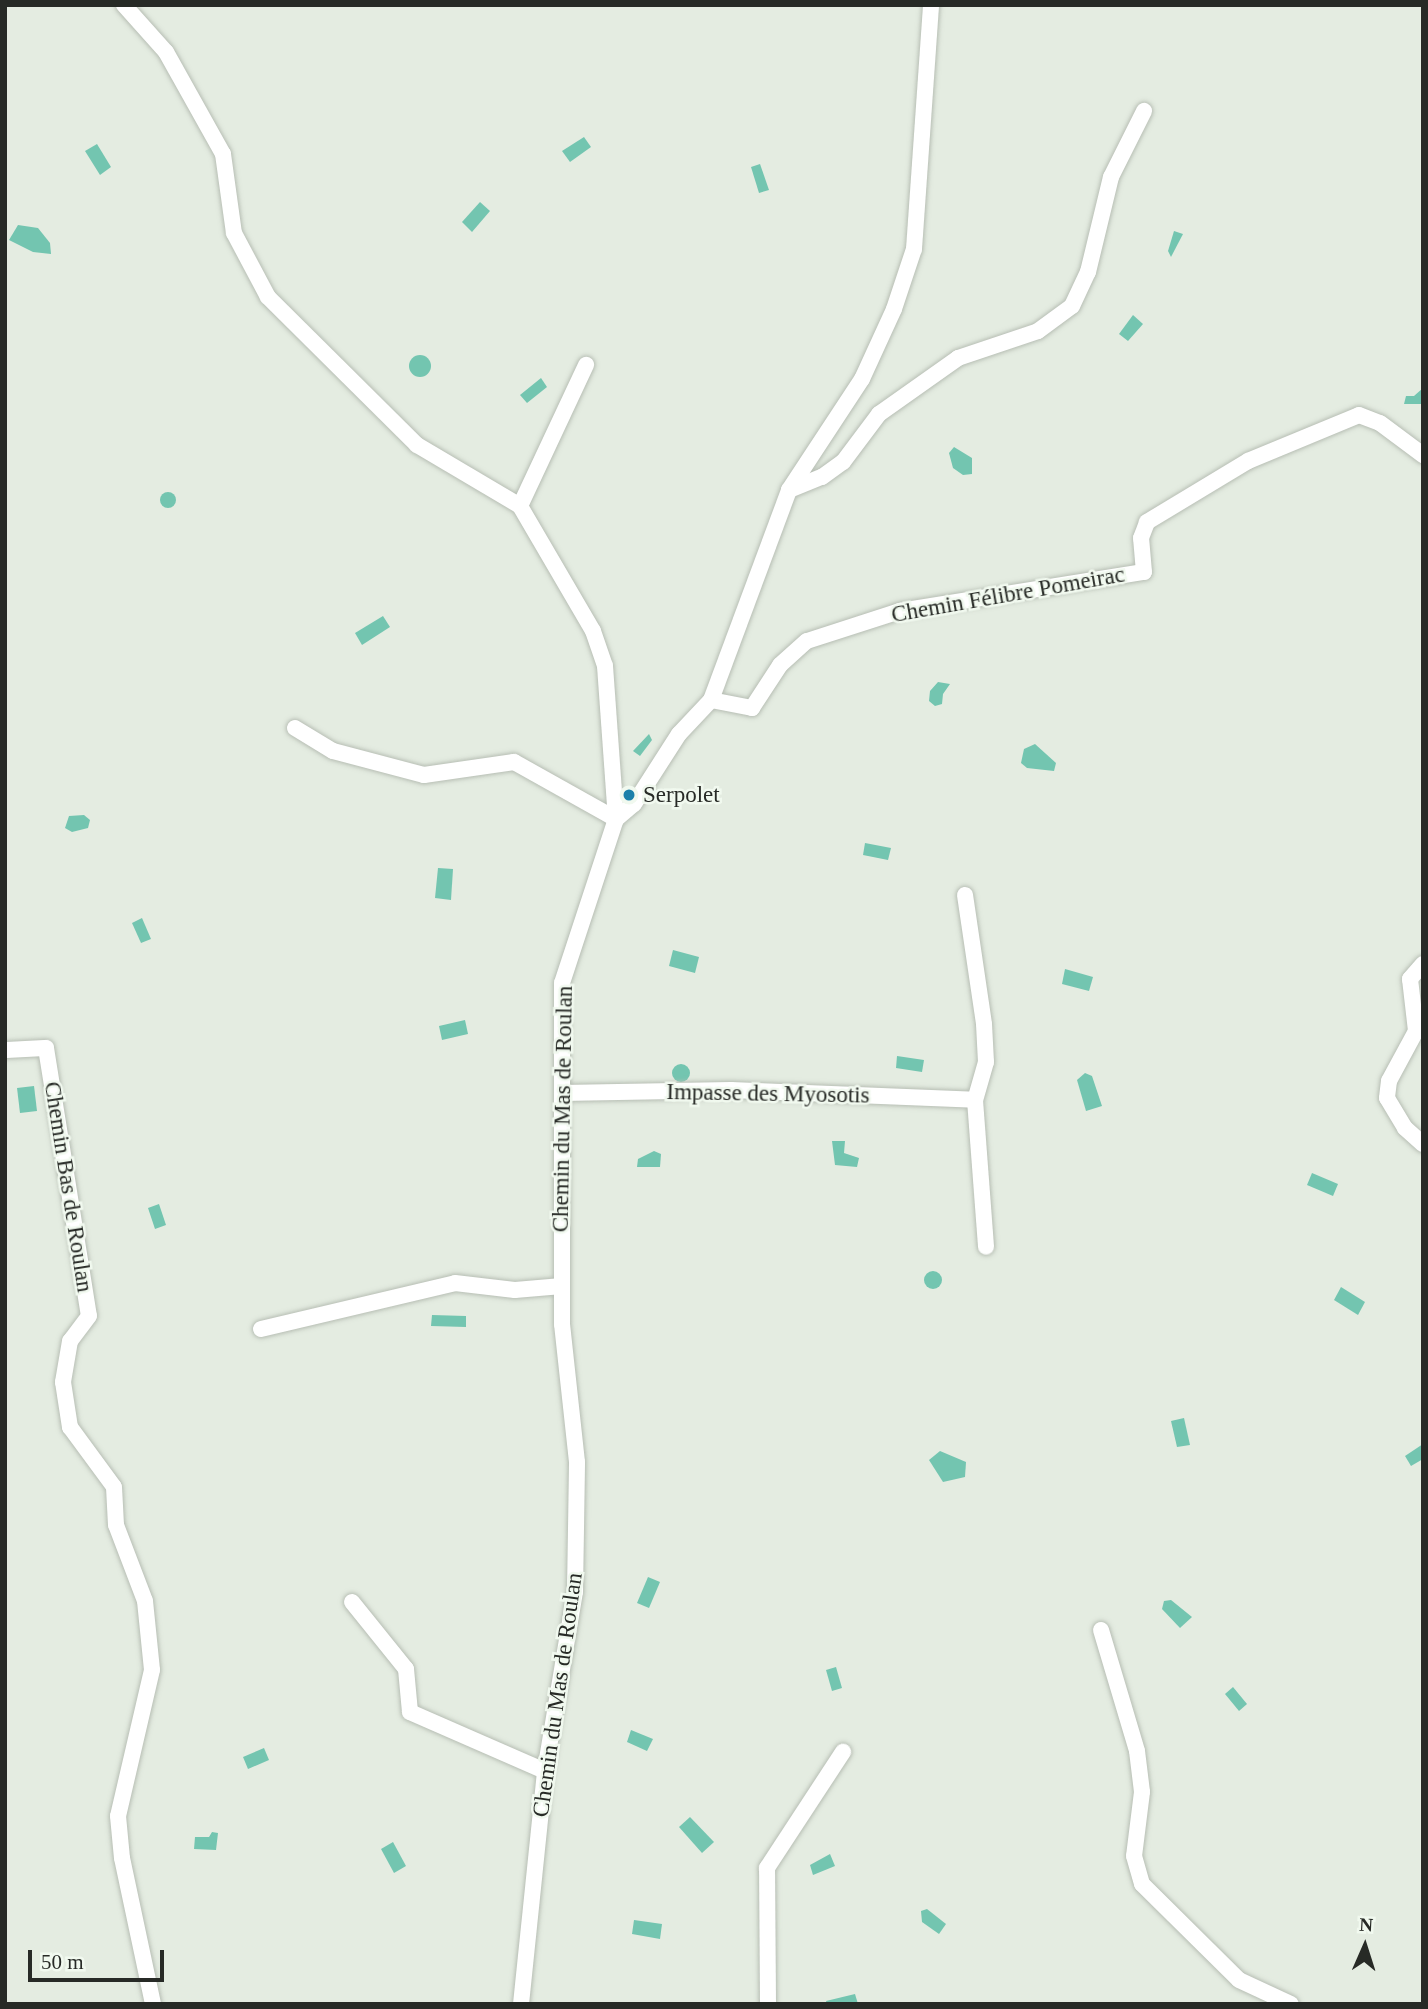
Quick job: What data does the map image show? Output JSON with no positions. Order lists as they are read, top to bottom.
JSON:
{
  "streets": {
    "street": [
      "Chemin Félibre Pomeirac",
      "Impasse des Myosotis",
      "Chemin du Mas de Roulan",
      "Chemin Bas de Roulan"
    ]
  },
  "crossings": [
    ["Chemin Félibre Pomeirac", "Chemin du Mas de Roulan"],
    ["Impasse des Myosotis", "Chemin du Mas de Roulan"]
  ],
  "places": ["Serpolet"],
  "scale_bar": "50 m",
  "north": "top"
}
